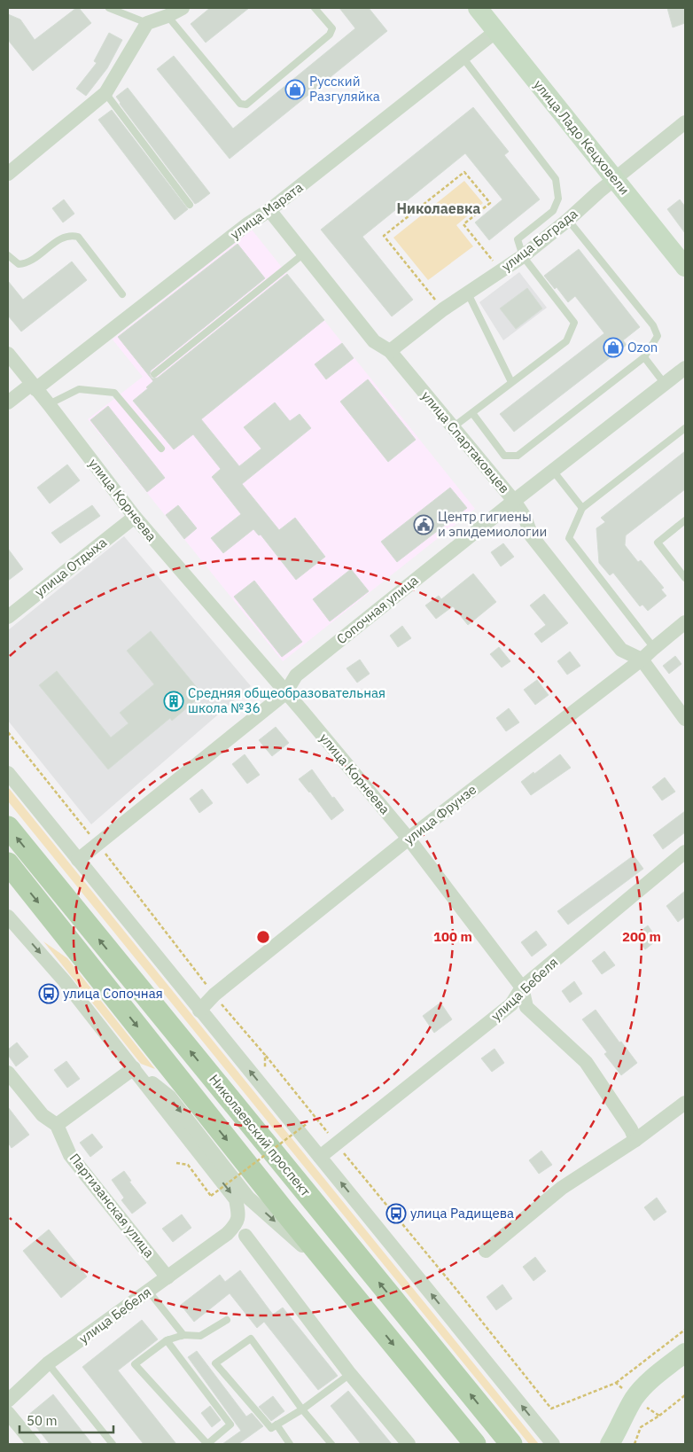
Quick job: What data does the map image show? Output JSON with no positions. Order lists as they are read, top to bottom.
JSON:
{
  "streets": {
    "main road": ["улица Ладо Кецховели", "Николаевский проспект"],
    "street": [
      "улица Марата",
      "улица Бограда",
      "улица Спартаковцев",
      "улица Корнеева",
      "улица Отдыха",
      "Сопочная улица",
      "улица Фрунзе",
      "улица Бебеля",
      "Партизанская улица"
    ]
  },
  "crossings": [
    ["улица Ладо Кецховели", "улица Марата"],
    ["улица Ладо Кецховели", "улица Бограда"],
    ["улица Марата", "улица Спартаковцев"],
    ["улица Марата", "улица Корнеева"],
    ["улица Бограда", "улица Спартаковцев"],
    ["улица Спартаковцев", "Сопочная улица"],
    ["улица Спартаковцев", "улица Фрунзе"],
    ["улица Корнеева", "улица Отдыха"],
    ["улица Корнеева", "Сопочная улица"],
    ["улица Корнеева", "улица Фрунзе"],
    ["улица Корнеева", "улица Бебеля"],
    ["улица Бебеля", "Партизанская улица"]
  ],
  "districts": ["Николаевка"],
  "places": {
    "shop": ["Русский Разгуляйка", "Ozon"],
    "public building": ["Центр гигиены и эпидемиологии"],
    "building": ["Средняя общеобразовательная школа №36"],
    "bus stop": ["улица Сопочная", "улица Радищева"]
  },
  "scale_bar": "50 m",
  "rings": ["100 m", "200 m"]
}
